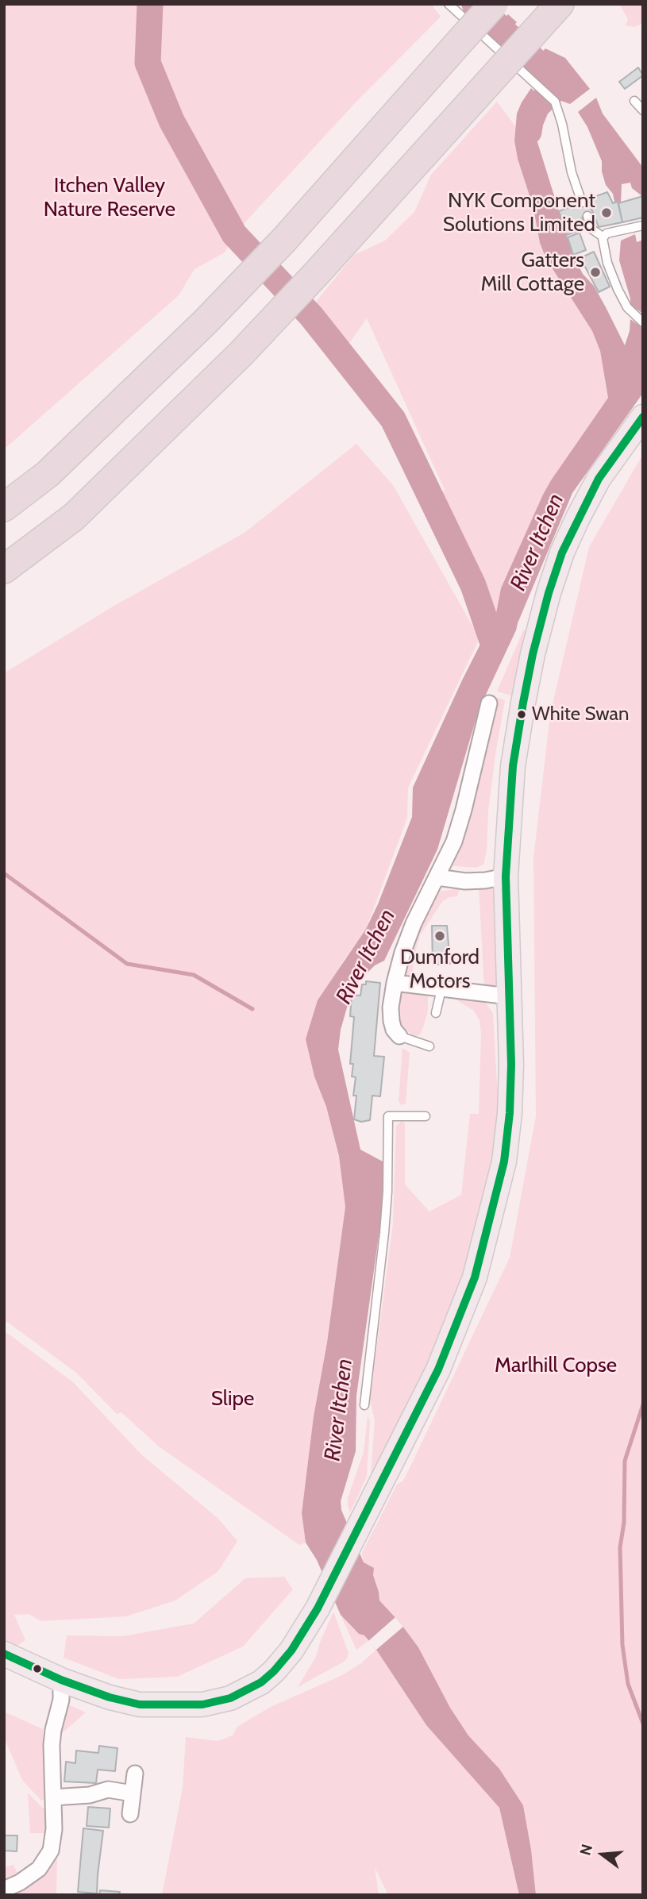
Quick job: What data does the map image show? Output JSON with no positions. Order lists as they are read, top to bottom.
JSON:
{
  "water": ["River Itchen"],
  "parks": ["Itchen Valley Nature Reserve", "Marlhill Copse", "Slipe"],
  "places": [
    "NYK Component Solutions Limited",
    "Gatters Mill Cottage",
    "White Swan",
    "Dumford Motors"
  ],
  "north": "left"
}
